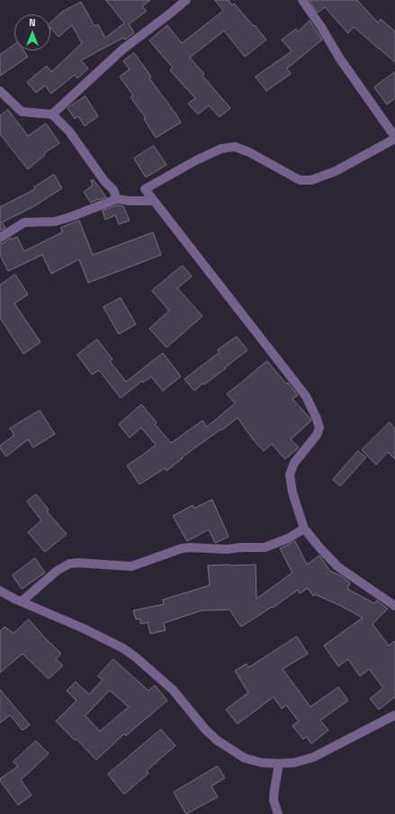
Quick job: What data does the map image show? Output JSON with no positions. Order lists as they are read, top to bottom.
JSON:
{
  "north": "top"
}
